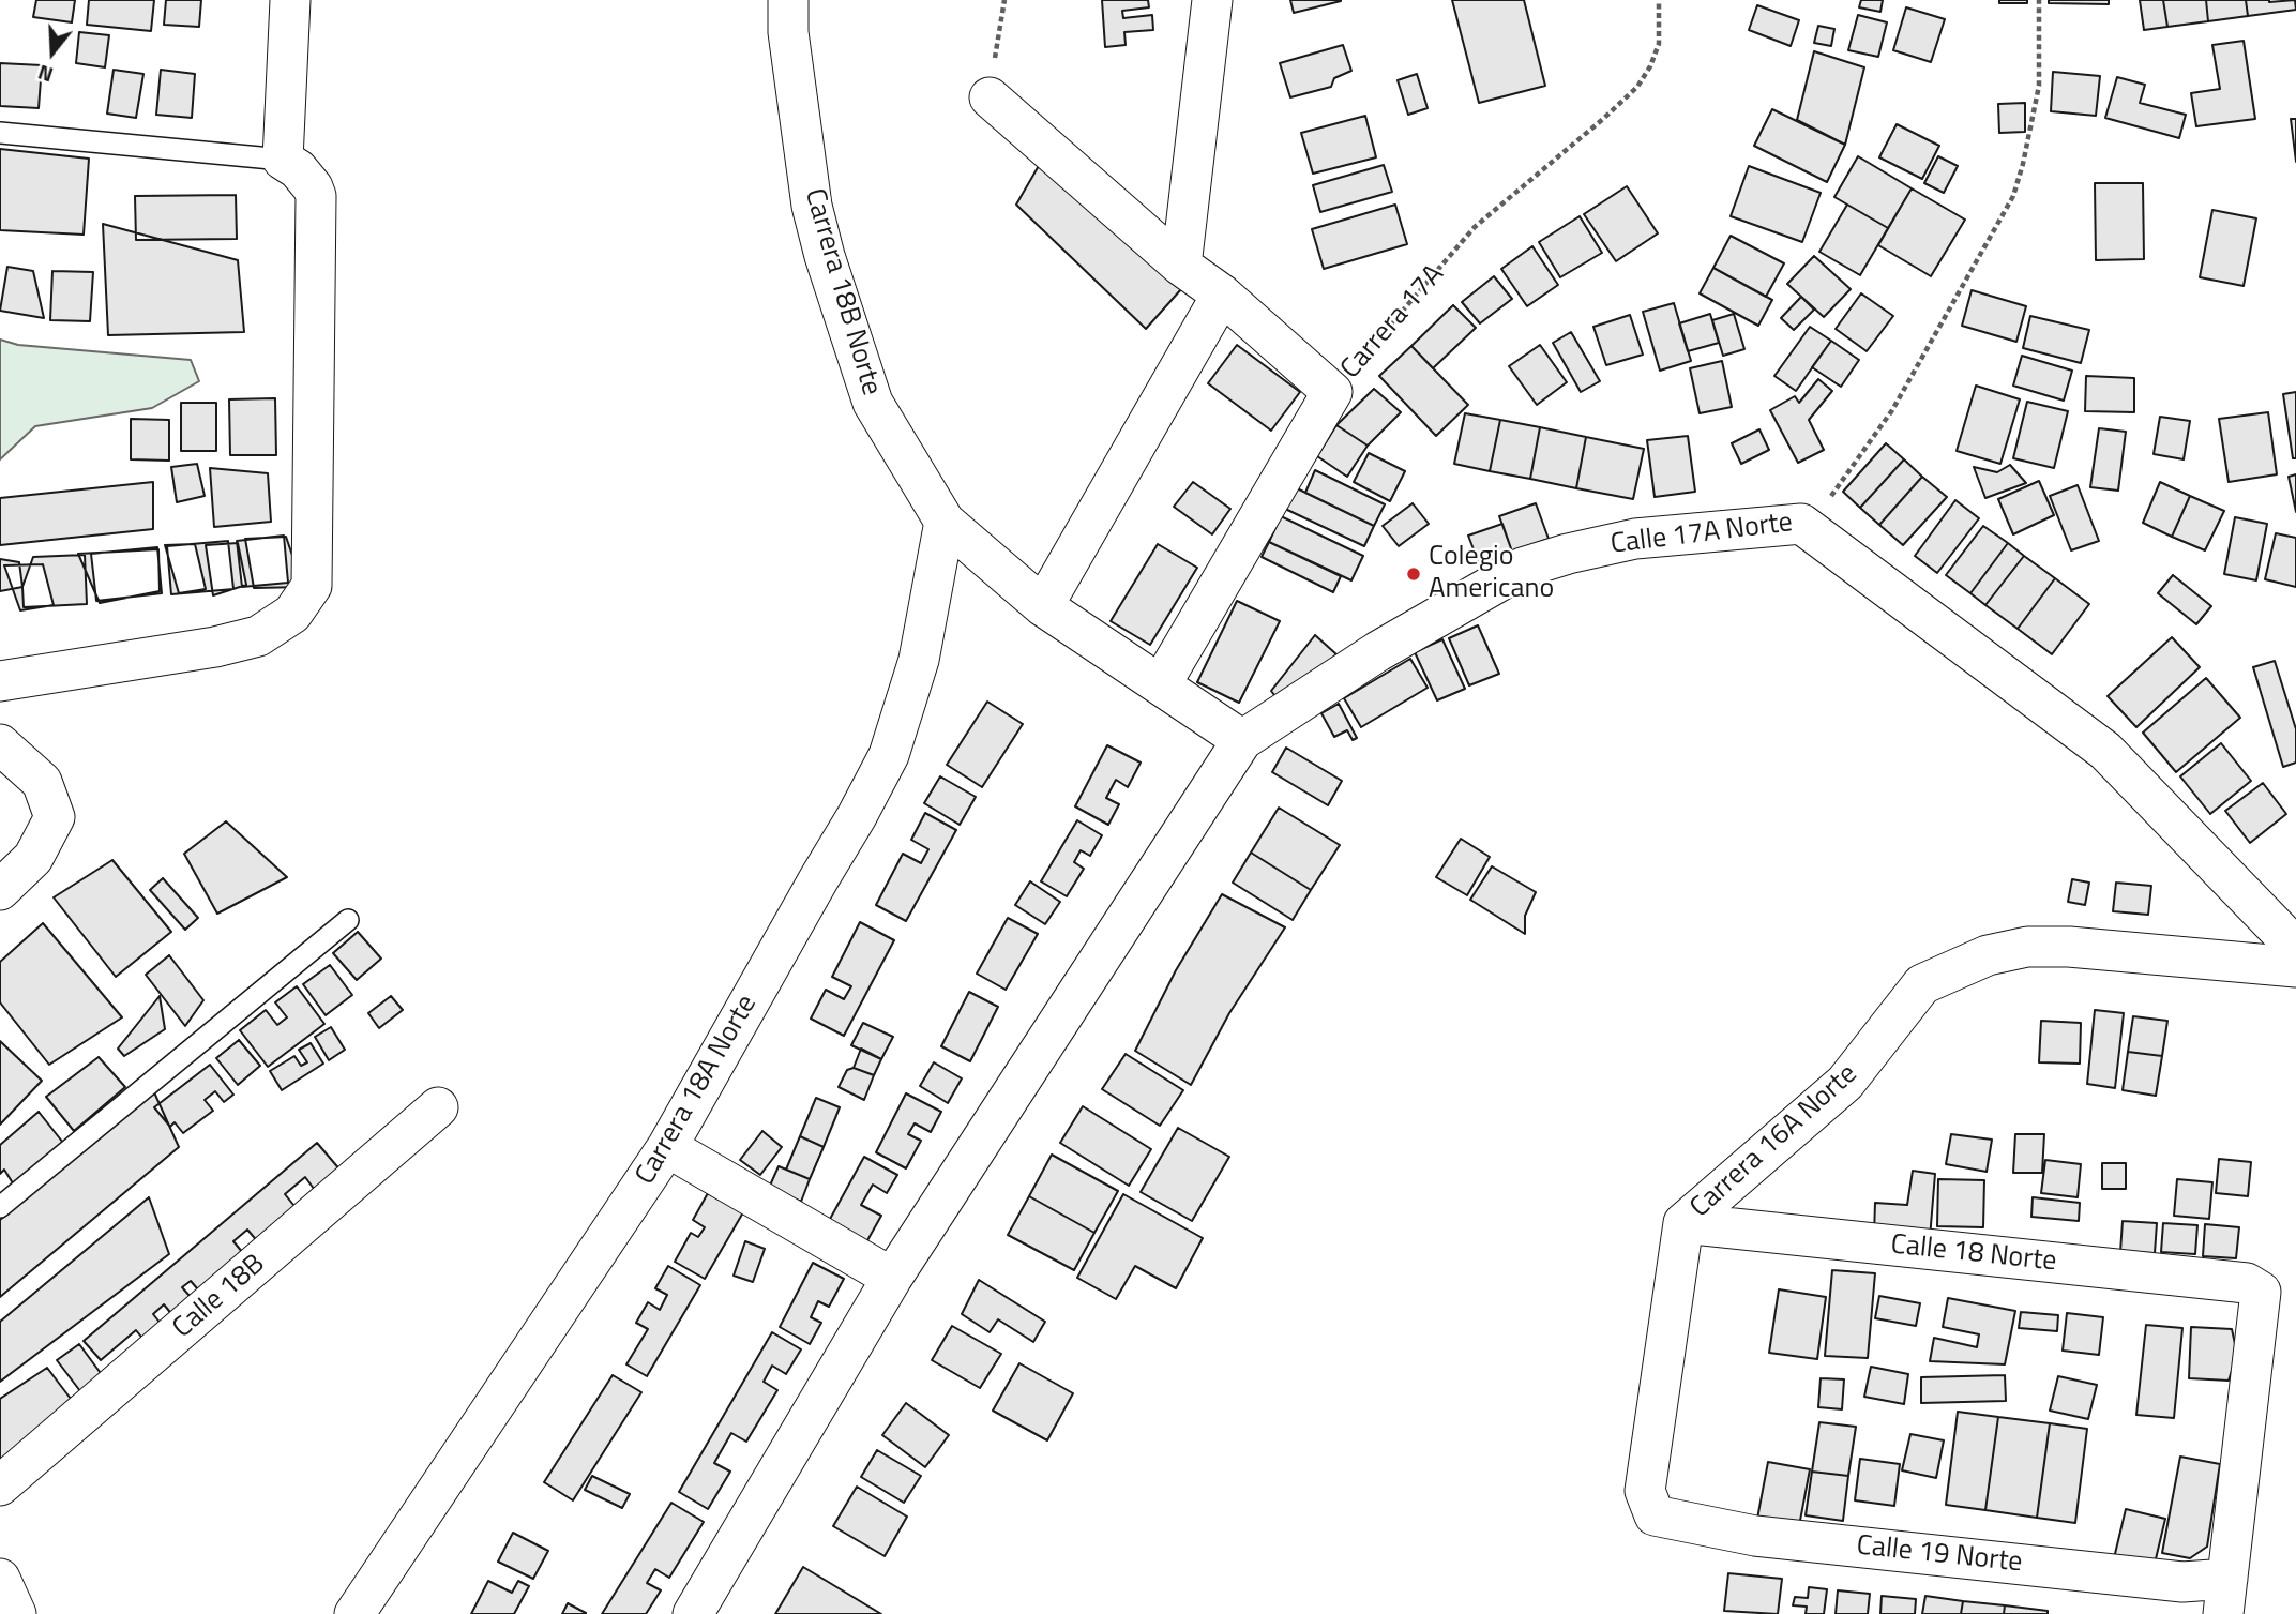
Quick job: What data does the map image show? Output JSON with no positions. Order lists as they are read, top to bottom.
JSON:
{
  "streets": {
    "street": [
      "Carrera 18B Norte",
      "Carrera 17A",
      "Calle 17A Norte",
      "Carrera 18A Norte",
      "Carrera 16A Norte",
      "Calle 18 Norte",
      "Calle 18B",
      "Calle 19 Norte"
    ]
  },
  "crossings": [
    ["Carrera 18B Norte", "Carrera 17A"],
    ["Carrera 18B Norte", "Calle 17A Norte"],
    ["Carrera 18B Norte", "Carrera 18A Norte"],
    ["Carrera 16A Norte", "Calle 18 Norte"],
    ["Carrera 16A Norte", "Calle 19 Norte"],
    ["Calle 18 Norte", "Calle 19 Norte"]
  ],
  "places": ["Colegio Americano"],
  "north": "bottom"
}
